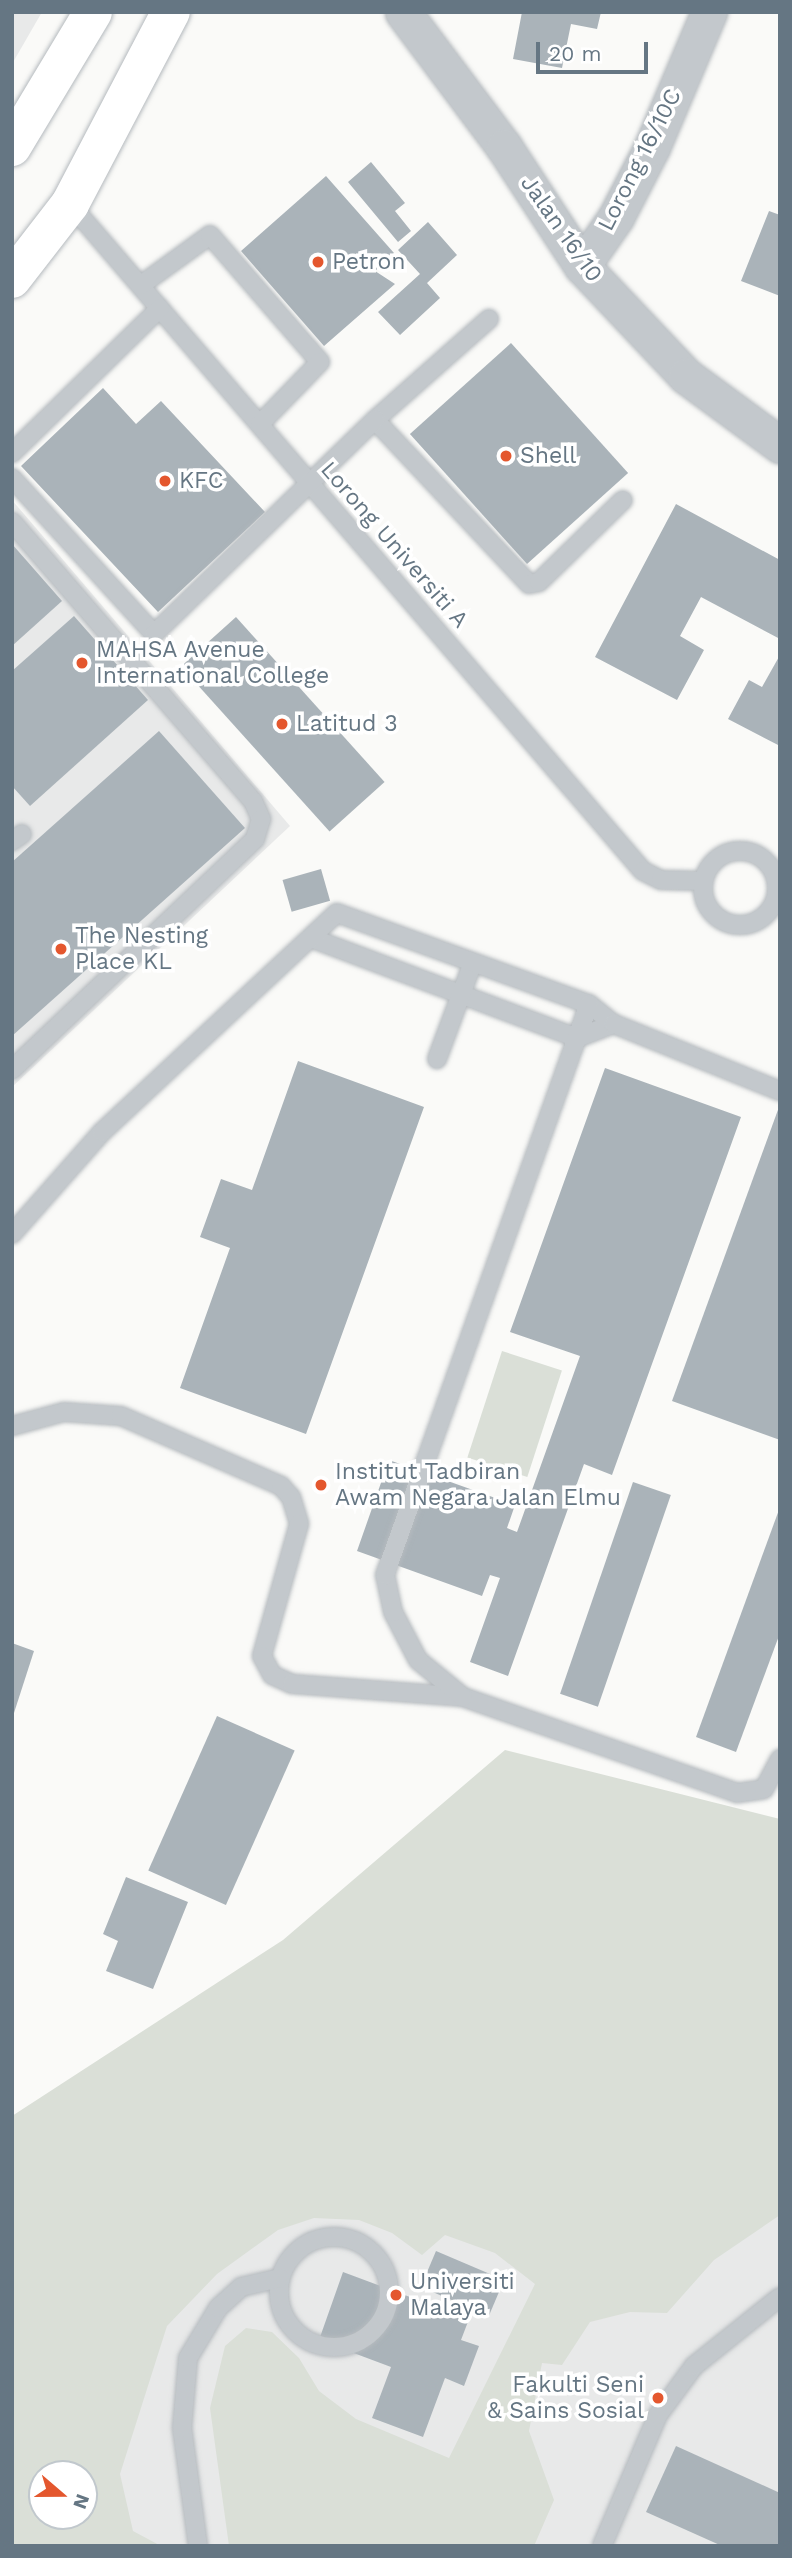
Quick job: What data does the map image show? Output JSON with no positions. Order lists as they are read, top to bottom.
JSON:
{
  "streets": {
    "street": ["Lorong 16/10C", "Jalan 16/10"],
    "lane": ["Lorong Universiti A"]
  },
  "crossings": [
    ["Lorong 16/10C", "Jalan 16/10"]
  ],
  "places": [
    "Petron",
    "Shell",
    "KFC",
    "MAHSA Avenue International College",
    "Latitud 3",
    "The Nesting Place KL",
    "Institut Tadbiran Awam Negara Jalan Elmu",
    "Universiti Malaya",
    "Fakulti Seni & Sains Sosial"
  ],
  "scale_bar": "20 m",
  "north": "right"
}
